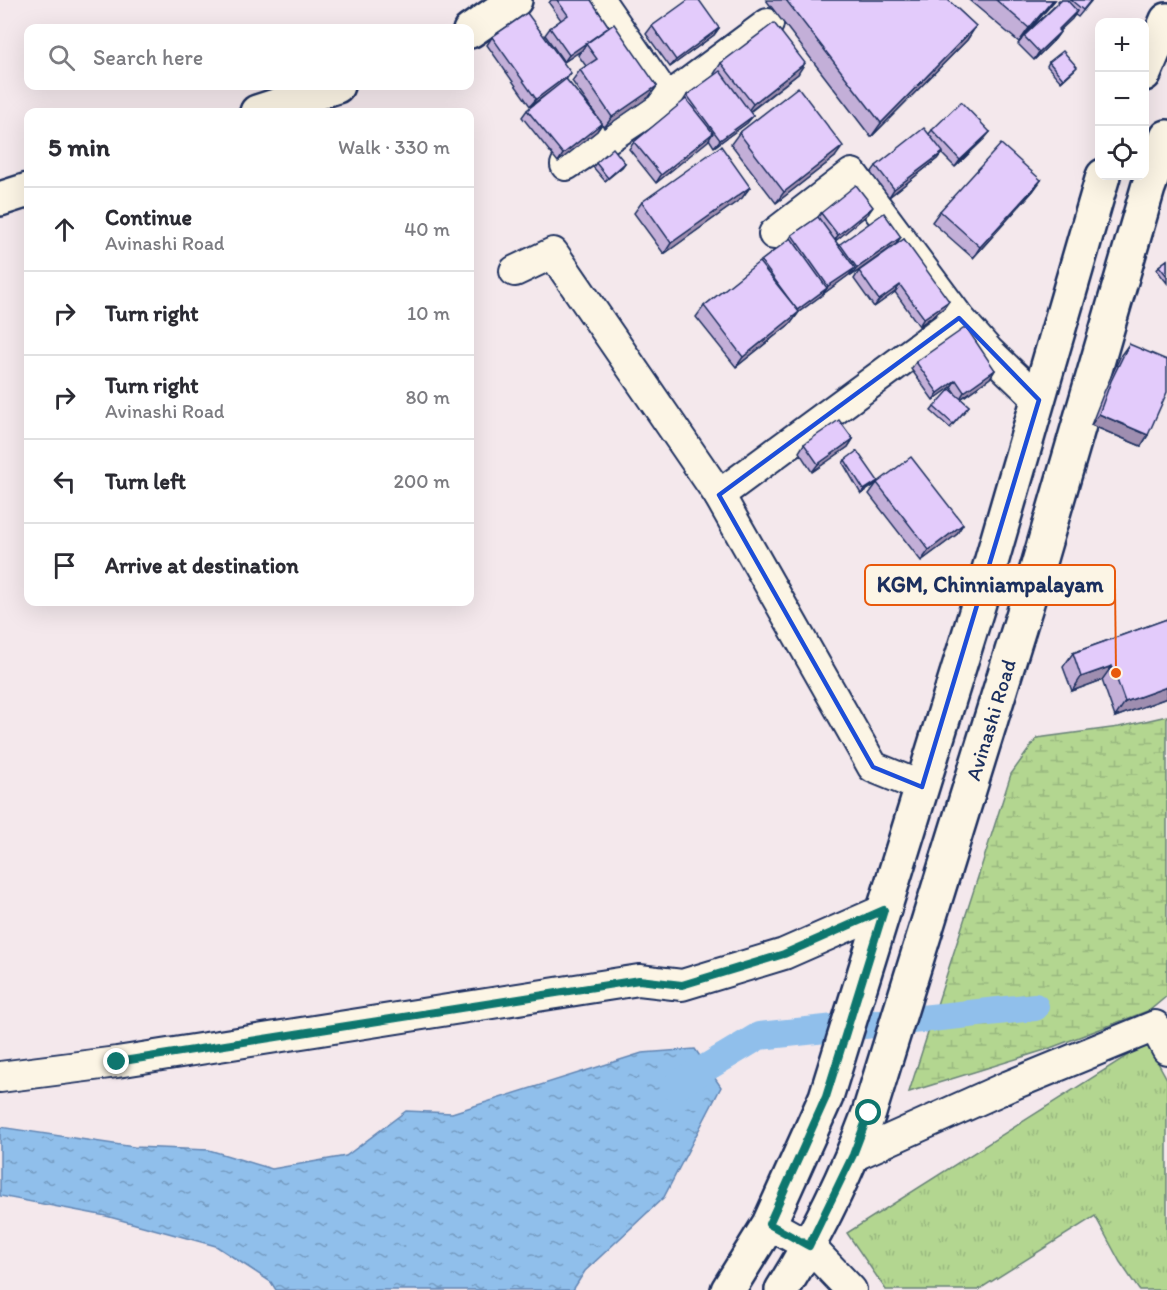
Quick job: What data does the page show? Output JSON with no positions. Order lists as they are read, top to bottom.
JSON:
{
  "streets": {
    "main road": ["Avinashi Road"]
  },
  "places": ["KGM, Chinniampalayam"],
  "page": {
    "map_buttons": ["+", "−"],
    "search": "Search here",
    "heading": ["5 min", "Walk · 330 m"],
    "list": [
      ["Continue", "Avinashi Road", "40 m"],
      ["Turn right", "10 m"],
      ["Turn right", "Avinashi Road", "80 m"],
      ["Turn left", "200 m"],
      "Arrive at destination"
    ]
  }
}
